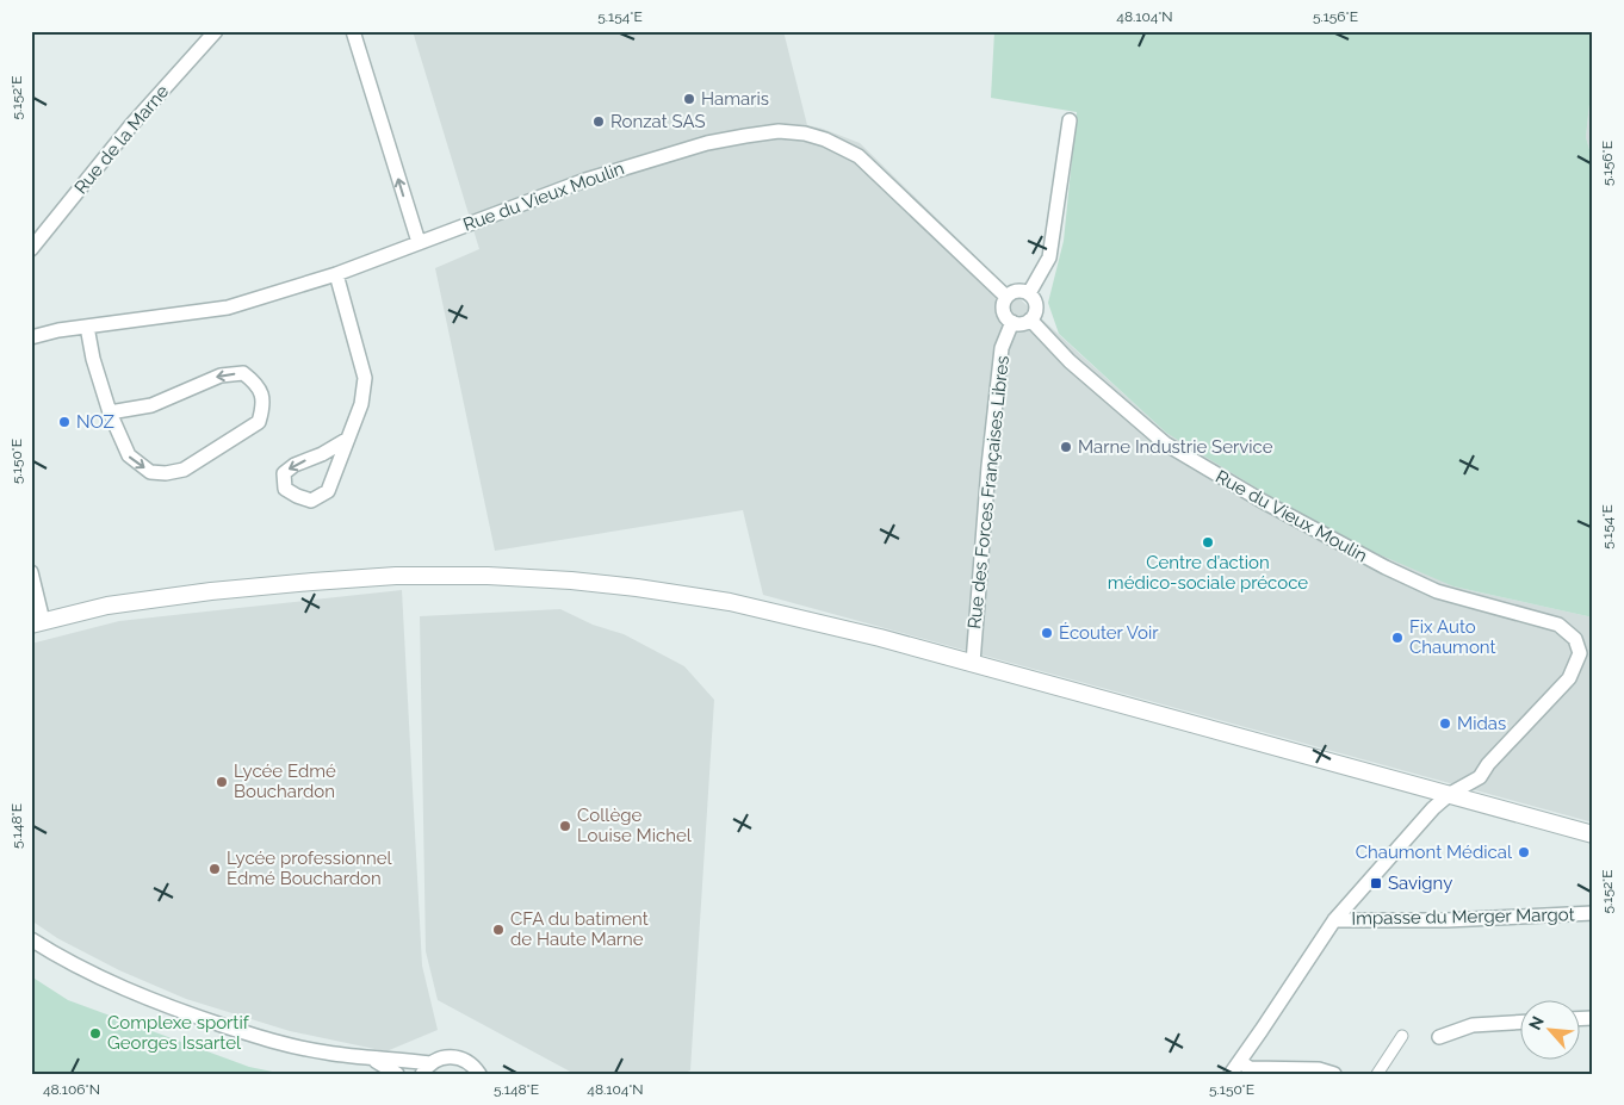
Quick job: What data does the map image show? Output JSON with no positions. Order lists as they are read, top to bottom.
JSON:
{
  "streets": {
    "street": [
      "Rue de la Marne",
      "Rue du Vieux Moulin",
      "Rue des Forces Françaises Libres",
      "Impasse du Merger Margot"
    ]
  },
  "crossings": [
    ["Rue du Vieux Moulin", "Rue des Forces Françaises Libres"]
  ],
  "places": {
    "other": [
      "Hamaris",
      "Ronzat SAS",
      "NOZ",
      "Marne Industrie Service",
      "Centre d’action médico-sociale précoce",
      "Écouter Voir",
      "Fix Auto Chaumont",
      "Midas",
      "Lycée Edmé Bouchardon",
      "Collège Louise Michel",
      "Chaumont Médical",
      "Lycée professionnel Edmé Bouchardon",
      "CFA du batiment de Haute Marne",
      "Complexe sportif Georges Issartel"
    ],
    "transit": ["Savigny"]
  },
  "north": "top left",
  "coordinates": [
    "5.154°E",
    "48.104°N",
    "5.156°E",
    "5.152°E",
    "5.150°E",
    "5.148°E",
    "48.106°N"
  ]
}
